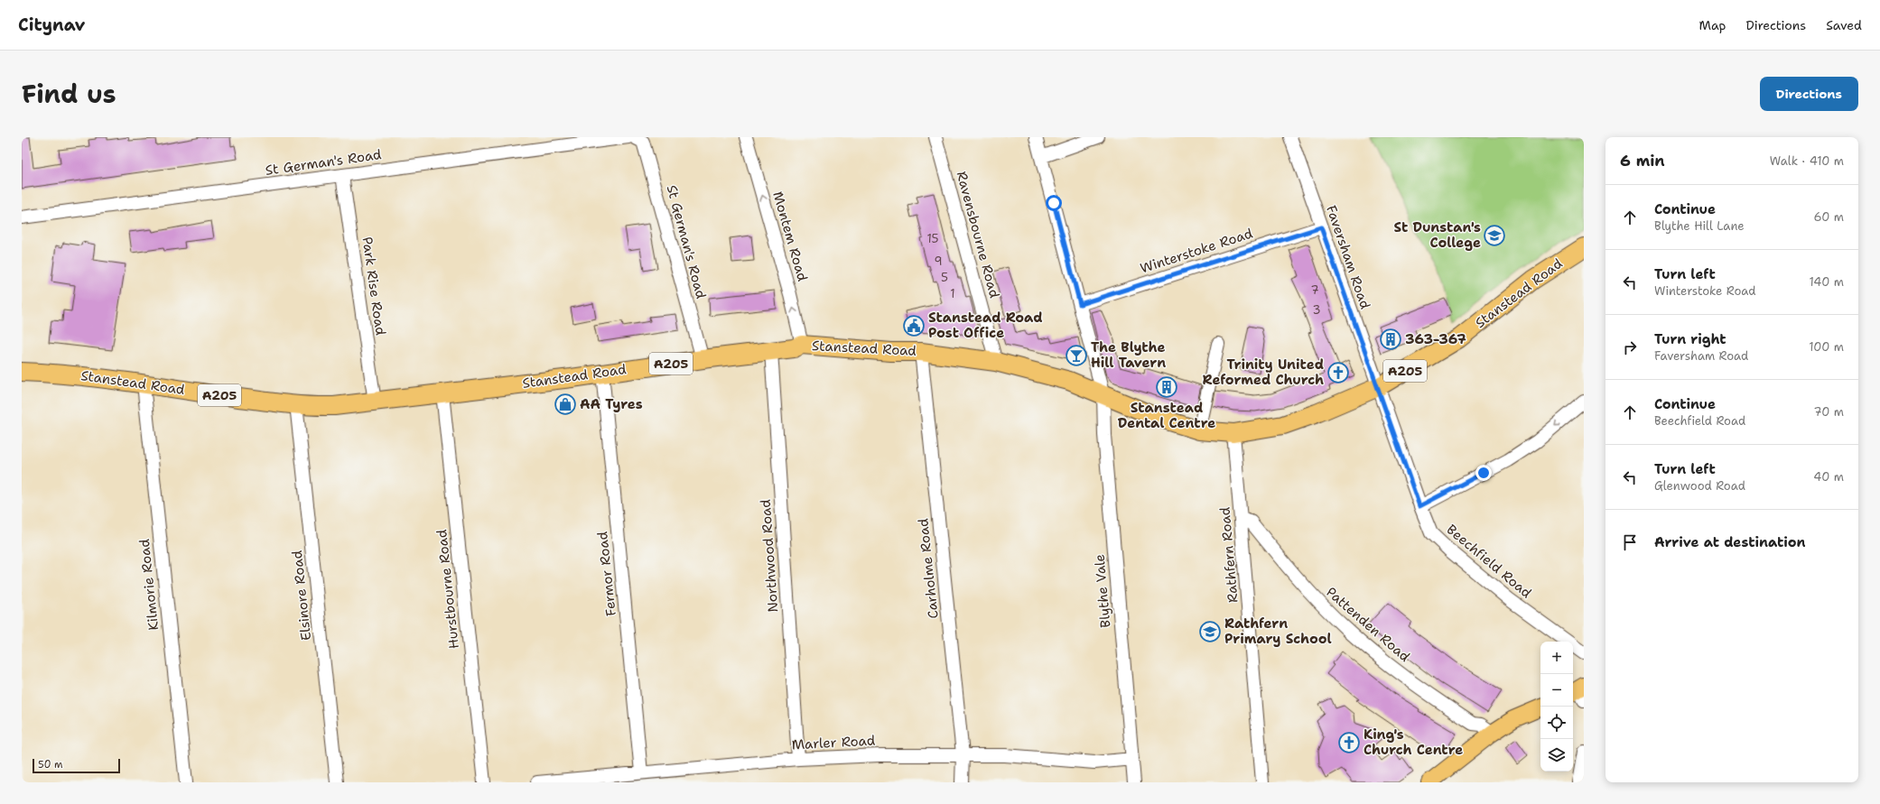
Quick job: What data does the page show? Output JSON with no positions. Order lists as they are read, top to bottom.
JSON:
{
  "streets": {
    "highway": ["Stanstead Road", "A205"],
    "street": [
      "St German's Road",
      "Ravensbourne Road",
      "Montem Road",
      "Winterstoke Road",
      "Faversham Road",
      "Park Rise Road",
      "Rathfern Road",
      "Northwood Road",
      "Beechfield Road",
      "Carholme Road",
      "Fermor Road",
      "Kilmorie Road",
      "Hurstbourne Road",
      "Blythe Vale",
      "Elsinore Road",
      "Pattenden Road",
      "Marler Road"
    ]
  },
  "crossings": [
    ["St German's Road", "Park Rise Road"],
    ["St German's Road", "Stanstead Road"],
    ["Ravensbourne Road", "Stanstead Road"],
    ["Montem Road", "Stanstead Road"],
    ["Winterstoke Road", "Faversham Road"],
    ["Winterstoke Road", "Blythe Vale"],
    ["Faversham Road", "Stanstead Road"],
    ["Faversham Road", "Beechfield Road"],
    ["Park Rise Road", "Stanstead Road"],
    ["Stanstead Road", "Rathfern Road"],
    ["Stanstead Road", "Northwood Road"],
    ["Stanstead Road", "Beechfield Road"],
    ["Stanstead Road", "Carholme Road"],
    ["Stanstead Road", "Fermor Road"],
    ["Stanstead Road", "Kilmorie Road"],
    ["Stanstead Road", "Hurstbourne Road"],
    ["Stanstead Road", "Blythe Vale"],
    ["Stanstead Road", "Elsinore Road"],
    ["Rathfern Road", "Pattenden Road"],
    ["Northwood Road", "Marler Road"],
    ["Carholme Road", "Marler Road"],
    ["Fermor Road", "Marler Road"],
    ["Blythe Vale", "Marler Road"]
  ],
  "one_way": ["Montem Road"],
  "places": {
    "school or university": ["St Dunstan's College", "Rathfern Primary School"],
    "public building": ["Stanstead Road Post Office"],
    "building": ["363-367", "Stanstead Dental Centre"],
    "bar": ["The Blythe Hill Tavern"],
    "church": ["Trinity United Reformed Church", "King's Church Centre"],
    "shop": ["AA Tyres"]
  },
  "house_numbers": [
    "15",
    "9",
    "5",
    "7",
    "1",
    "3"
  ],
  "scale_bar": "50 m",
  "page": {
    "header": "Citynav",
    "nav": ["Map", "Directions", "Saved"],
    "title": "Find us",
    "buttons": "Directions",
    "heading": ["6 min", "Walk · 410 m"],
    "list": [
      ["Continue", "Blythe Hill Lane", "60 m"],
      ["Turn left", "Winterstoke Road", "140 m"],
      ["Turn right", "Faversham Road", "100 m"],
      ["Continue", "Beechfield Road", "70 m"],
      ["Turn left", "Glenwood Road", "40 m"],
      "Arrive at destination"
    ],
    "map_buttons": ["+", "−"],
    "scale": "50 m"
  }
}
